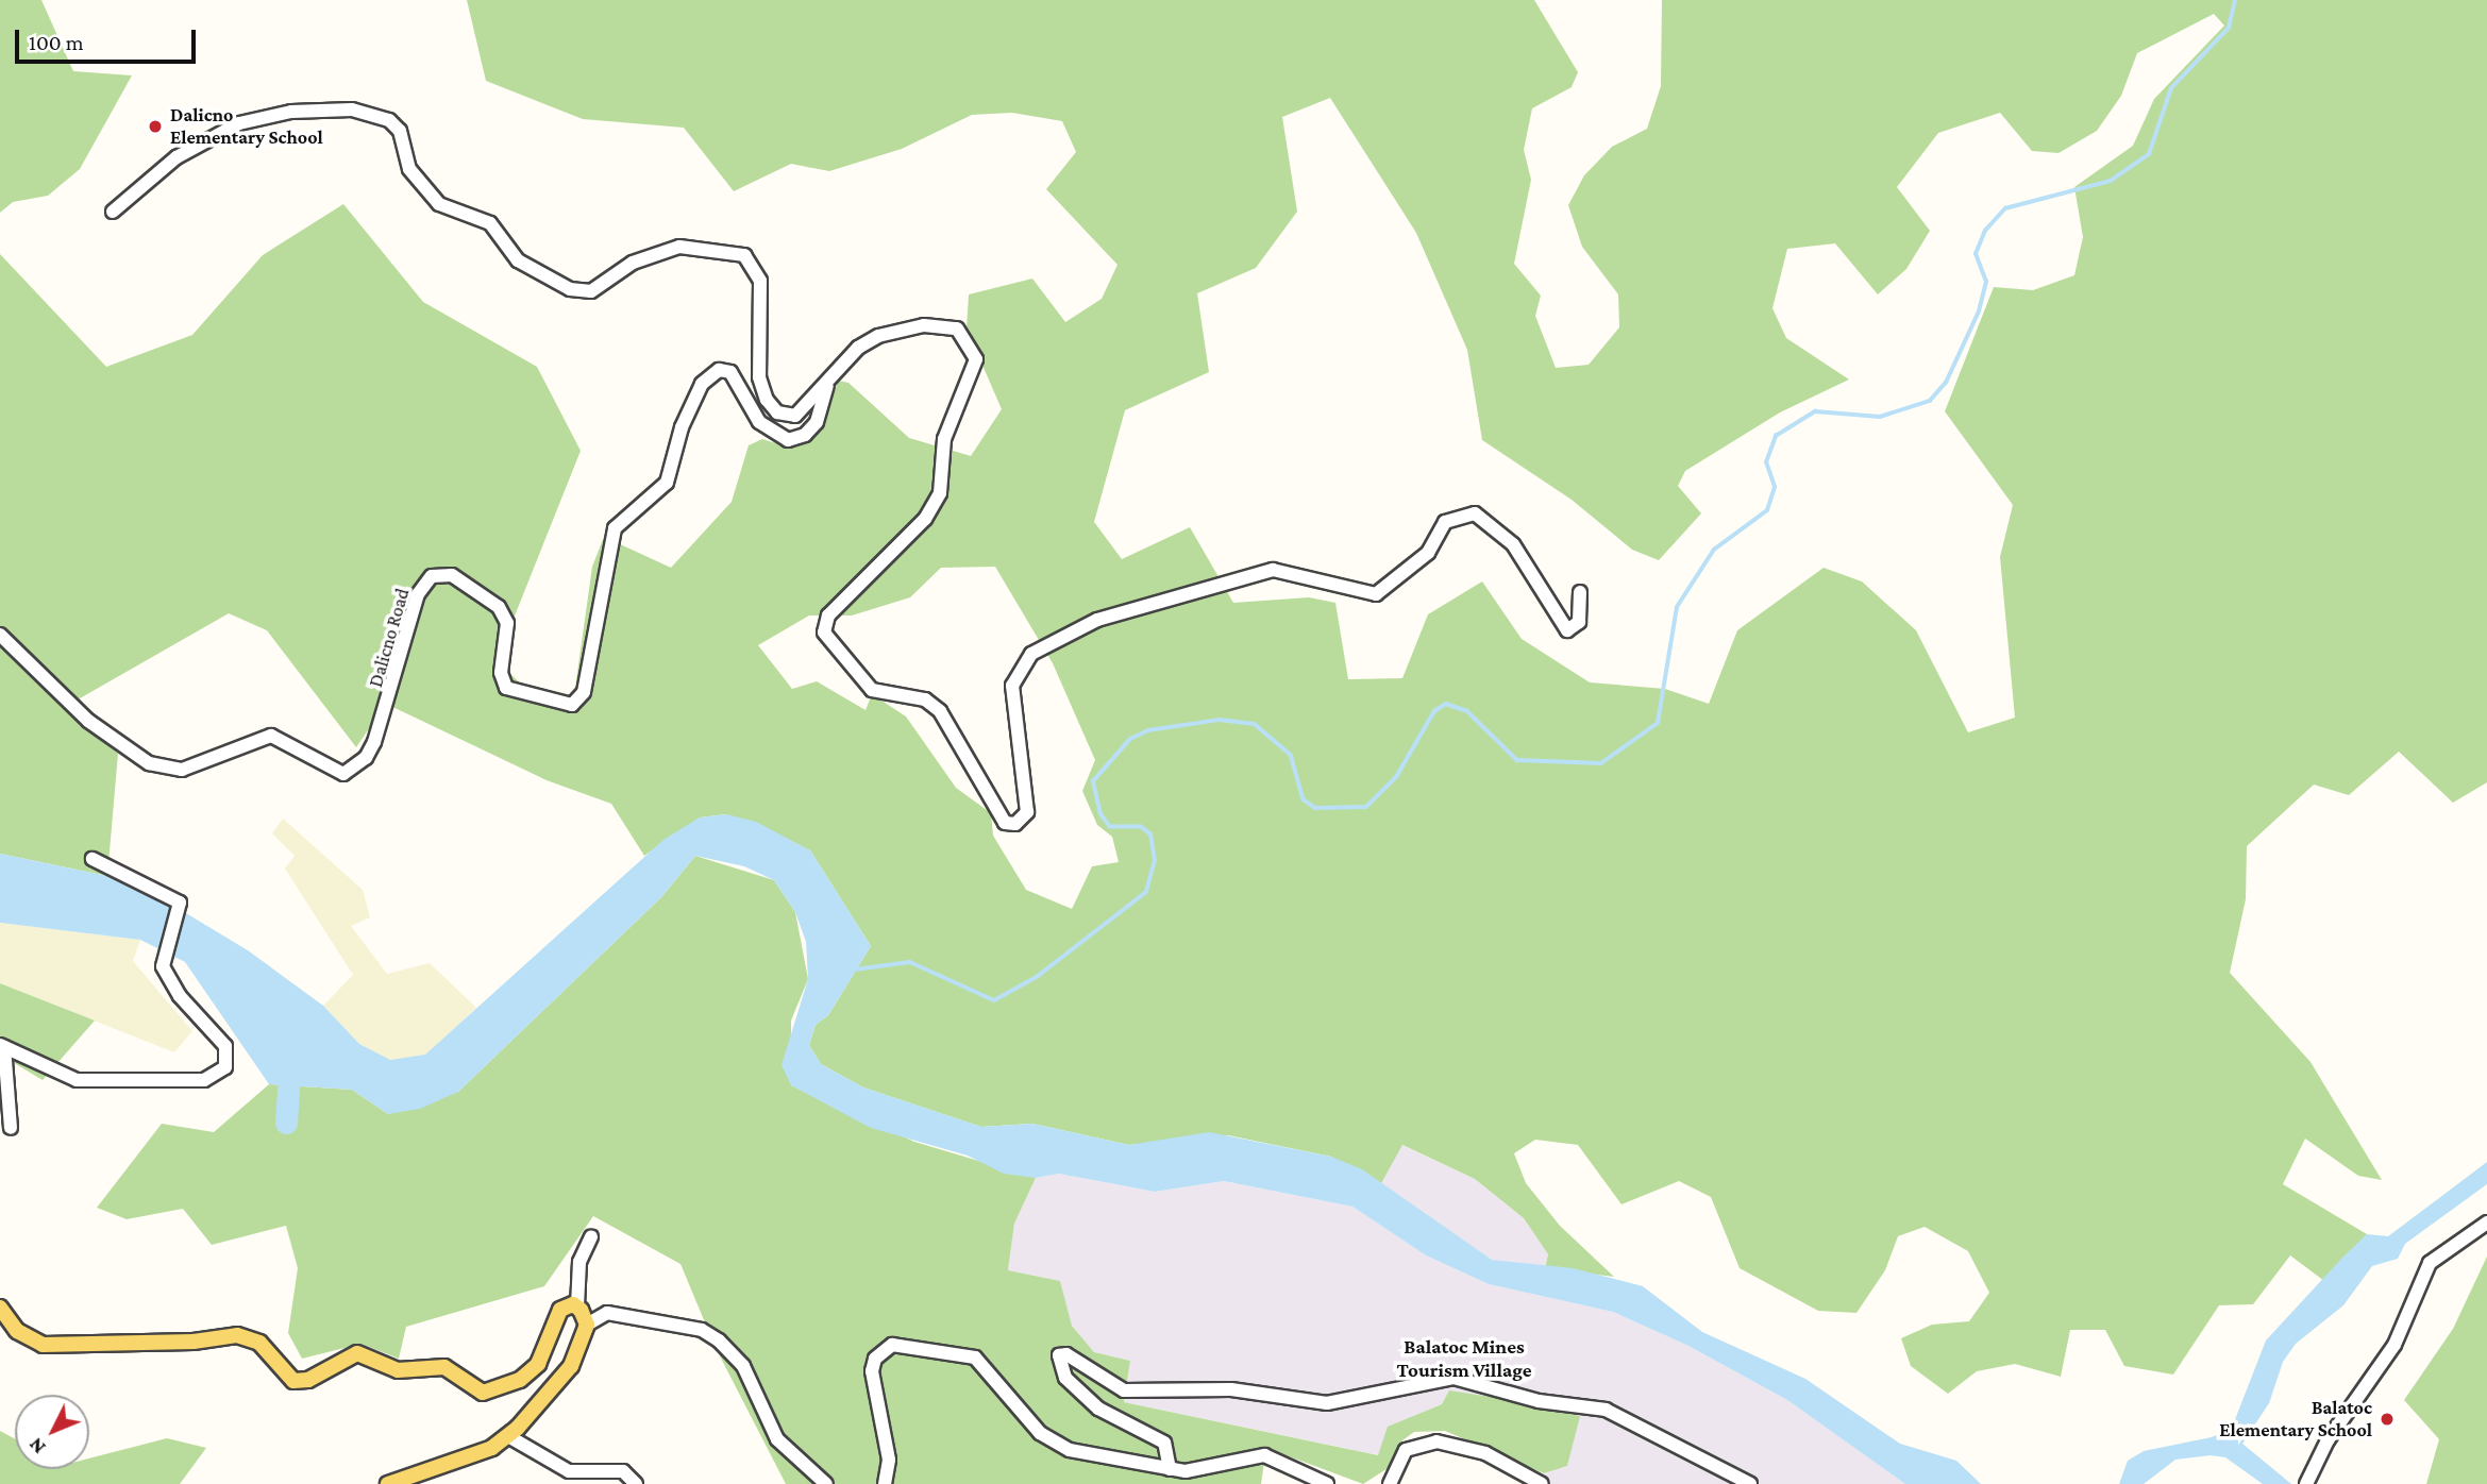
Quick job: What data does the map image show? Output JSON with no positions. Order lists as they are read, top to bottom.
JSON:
{
  "streets": {
    "street": ["Dalicno Road"]
  },
  "districts": ["Balatoc Mines Tourism Village"],
  "places": ["Dalicno Elementary School", "Balatoc Elementary School"],
  "scale_bar": "100 m",
  "north": "bottom left"
}
